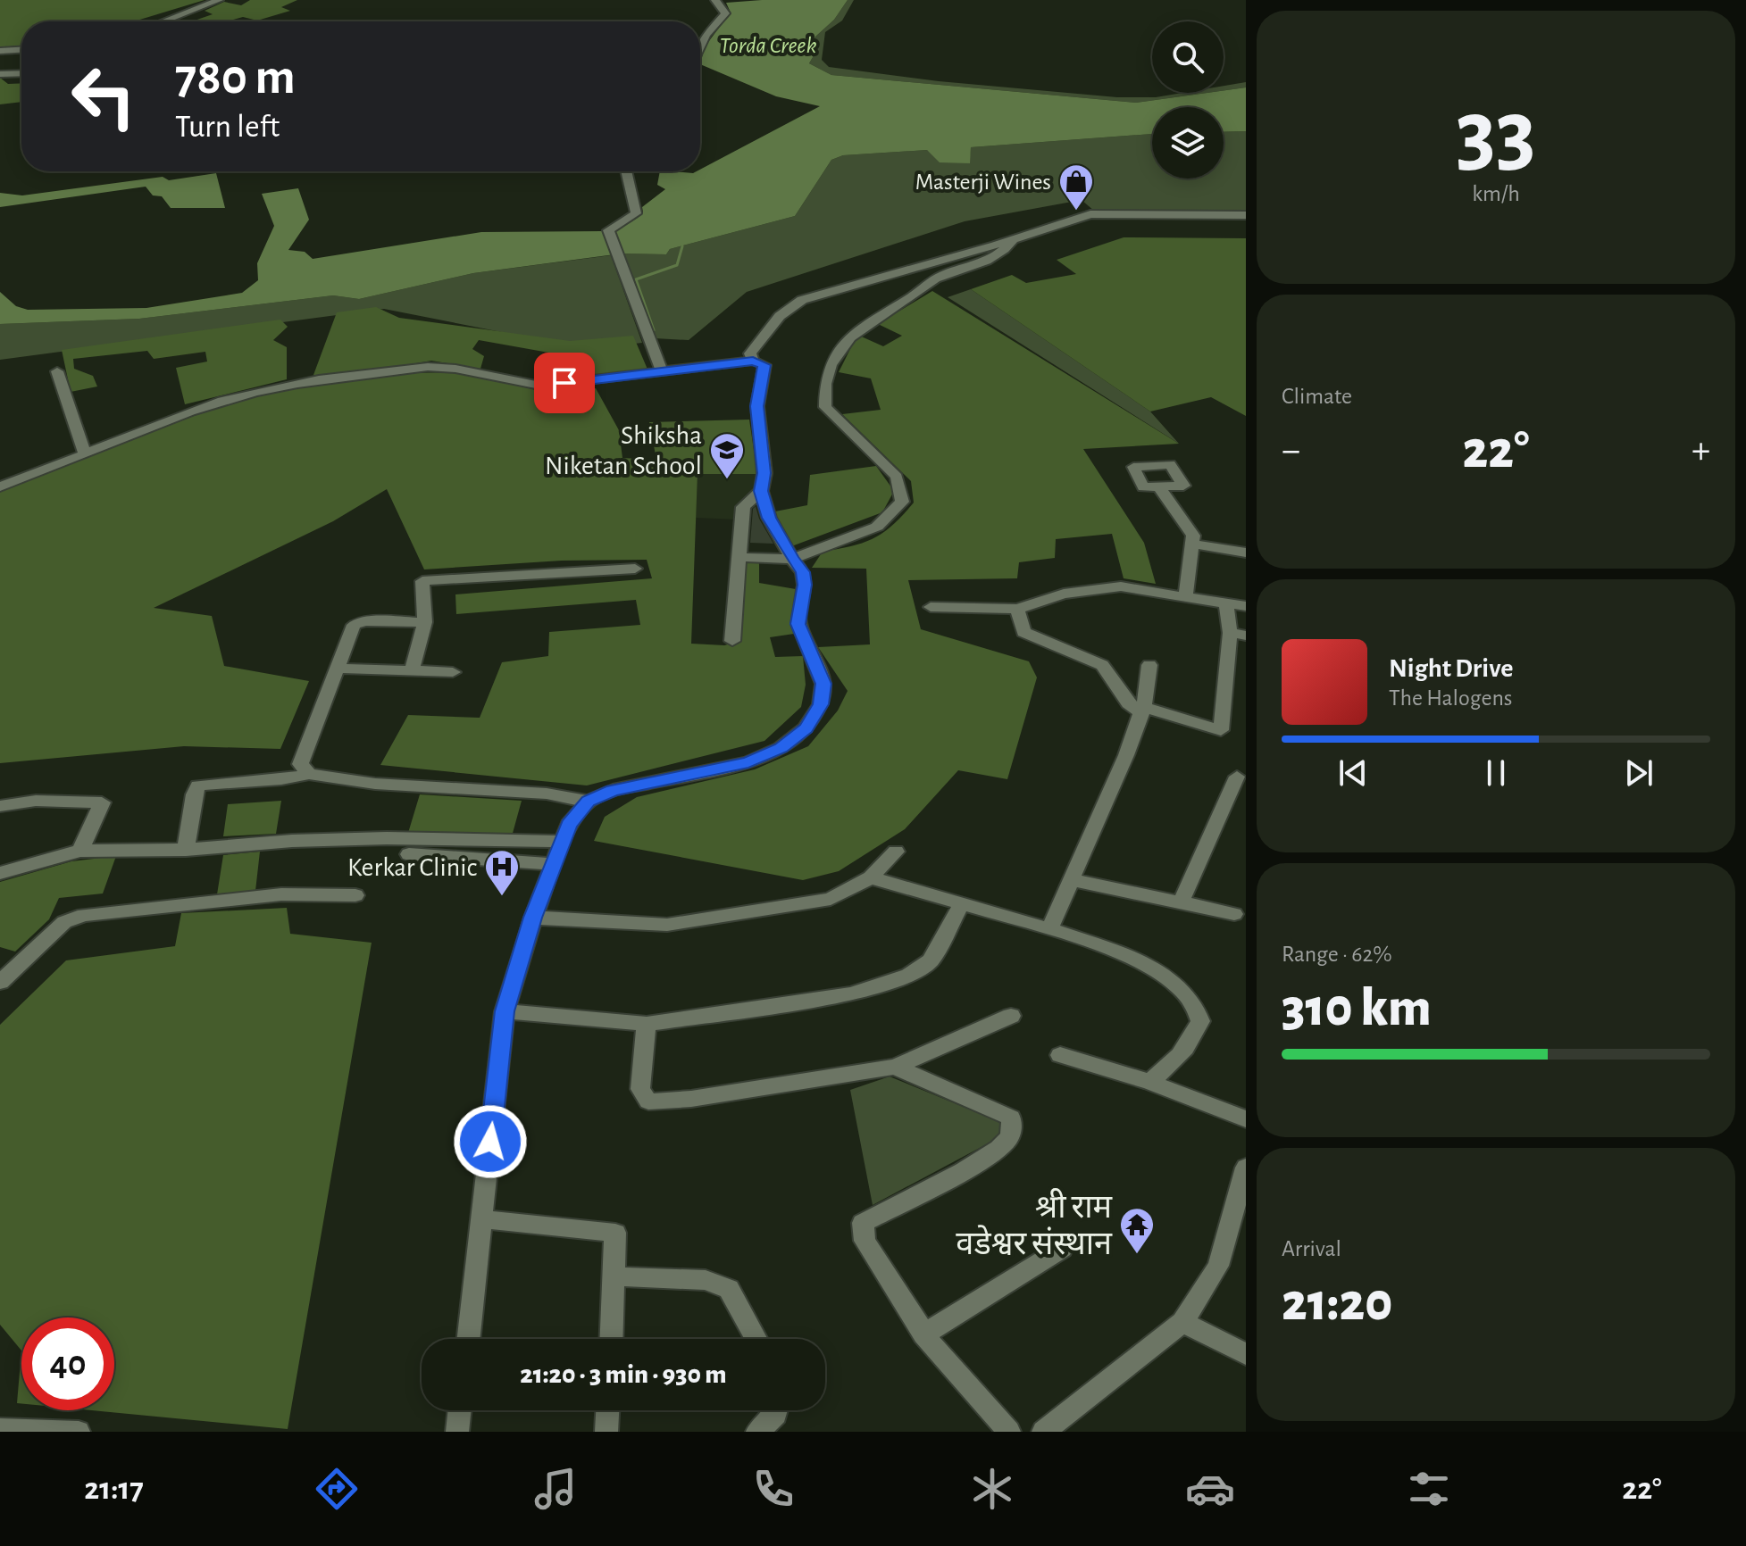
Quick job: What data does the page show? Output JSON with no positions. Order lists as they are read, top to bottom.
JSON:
{
  "water": ["Torda Creek"],
  "places": {
    "shop": ["Masterji Wines"],
    "school or university": ["Shiksha Niketan School"],
    "hospital": ["Kerkar Clinic"],
    "temple": ["श्री राम वडेश्वर संस्थान"]
  },
  "page": {
    "tile": [
      ["33", "km/h"],
      "Climate",
      ["Range · 62%", "310 km"],
      ["Arrival", "21:20"]
    ],
    "turn": ["780 m", "Turn left"],
    "heat": ["−", "22°", "+"],
    "song": ["Night Drive", "The Halogens"],
    "limit": "40",
    "trip": "21:20 · 3 min · 930 m",
    "tabs": ["21:17", "22°"]
  }
}
